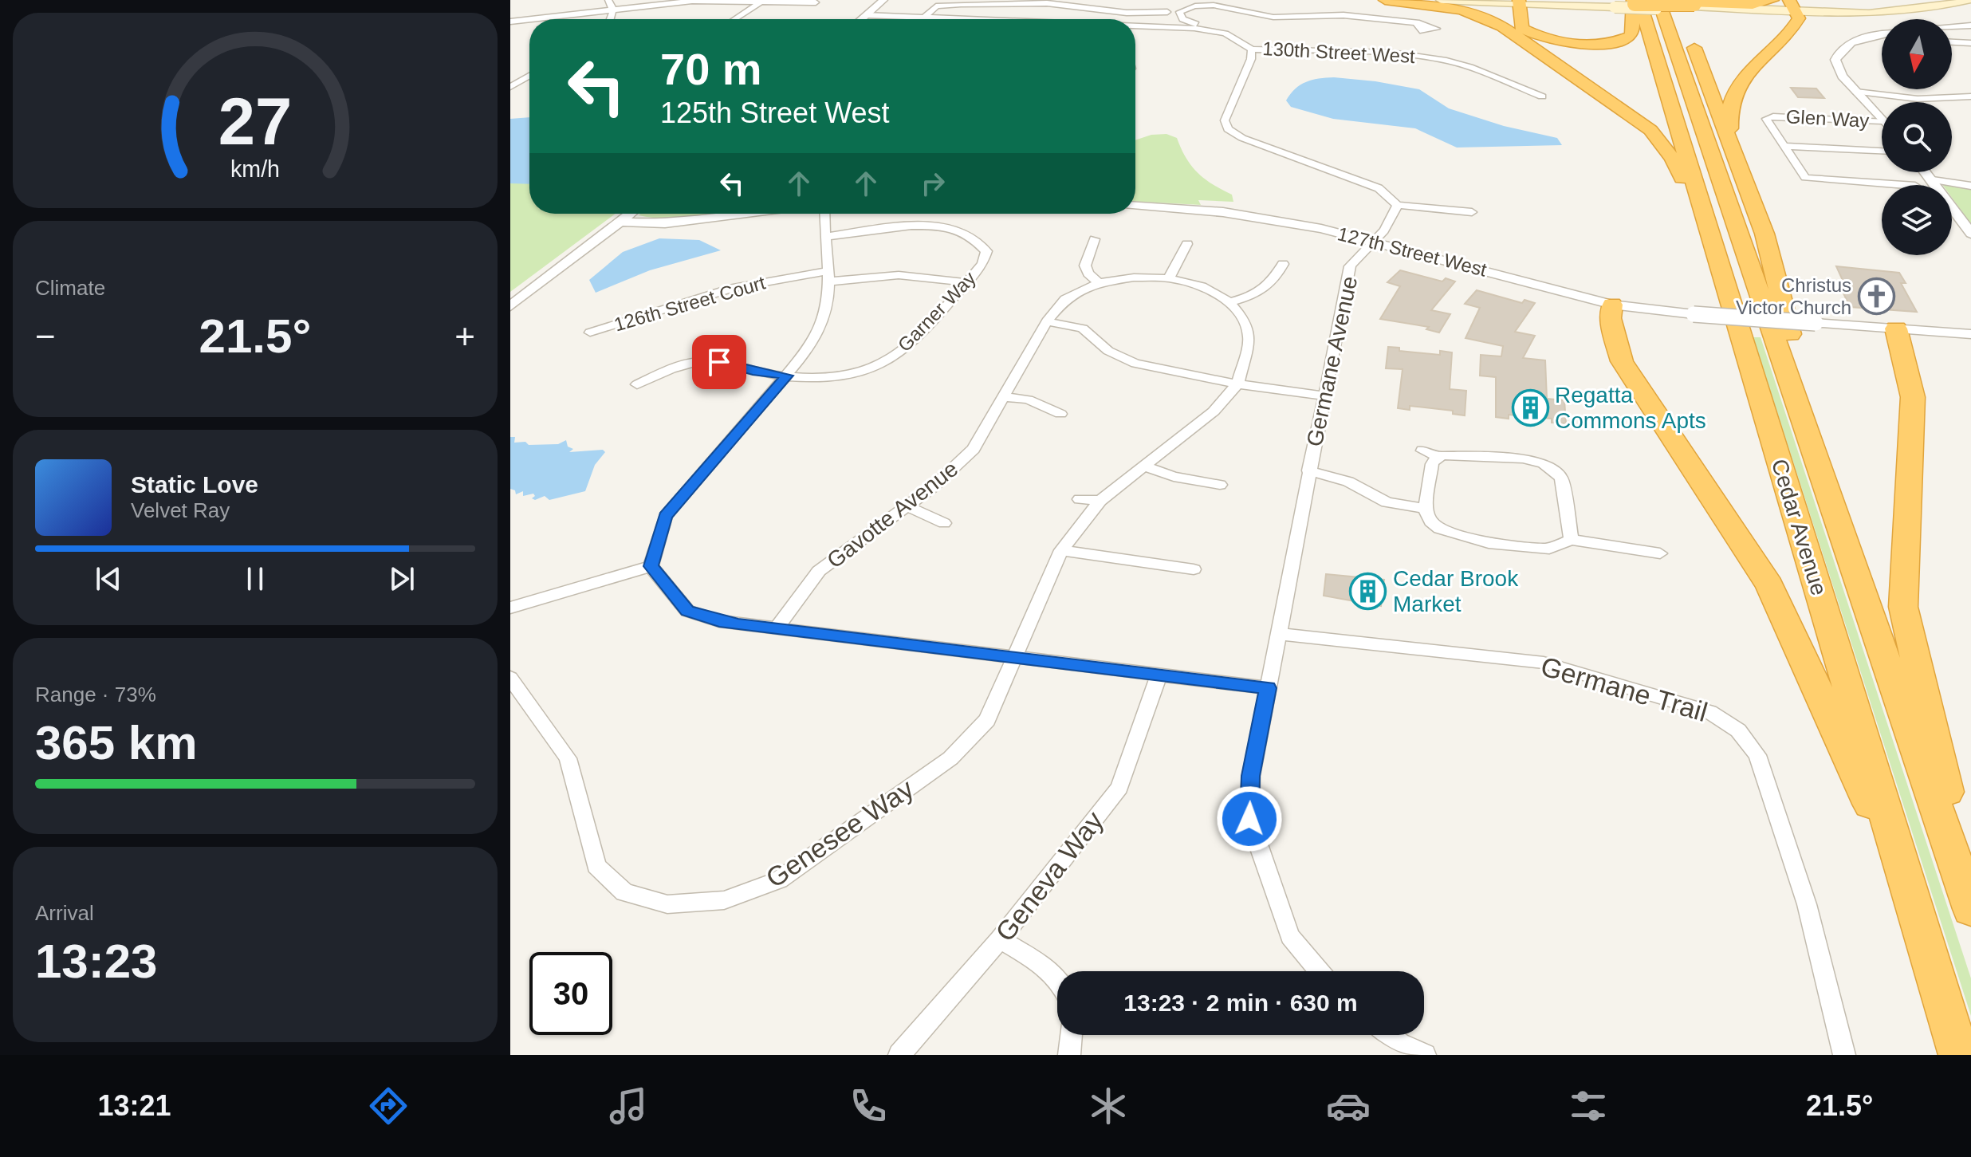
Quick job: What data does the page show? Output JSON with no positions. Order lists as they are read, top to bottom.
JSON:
{
  "streets": {
    "highway": ["Cedar Avenue"],
    "street": [
      "130th Street West",
      "Glen Way",
      "127th Street West",
      "126th Street Court",
      "Garner Way",
      "Germane Avenue",
      "Gavotte Avenue",
      "Germane Trail",
      "Genesee Way",
      "Geneva Way"
    ]
  },
  "crossings": [
    ["127th Street West", "Germane Avenue"],
    ["126th Street Court", "Garner Way"],
    ["Germane Avenue", "Germane Trail"]
  ],
  "places": {
    "church": ["Christus Victor Church"],
    "building": ["Regatta Commons Apts", "Cedar Brook Market"]
  },
  "north": "bottom",
  "page": {
    "turn": ["70 m", "125th Street West"],
    "tile": [
      "Climate",
      ["Range · 73%", "365 km"],
      ["Arrival", "13:23"]
    ],
    "heat": ["−", "21.5°", "+"],
    "song": ["Static Love", "Velvet Ray"],
    "limit": "30",
    "trip": "13:23 · 2 min · 630 m",
    "tabs": ["13:21", "21.5°"],
    "gauge": ["27", "km/h"]
  }
}
